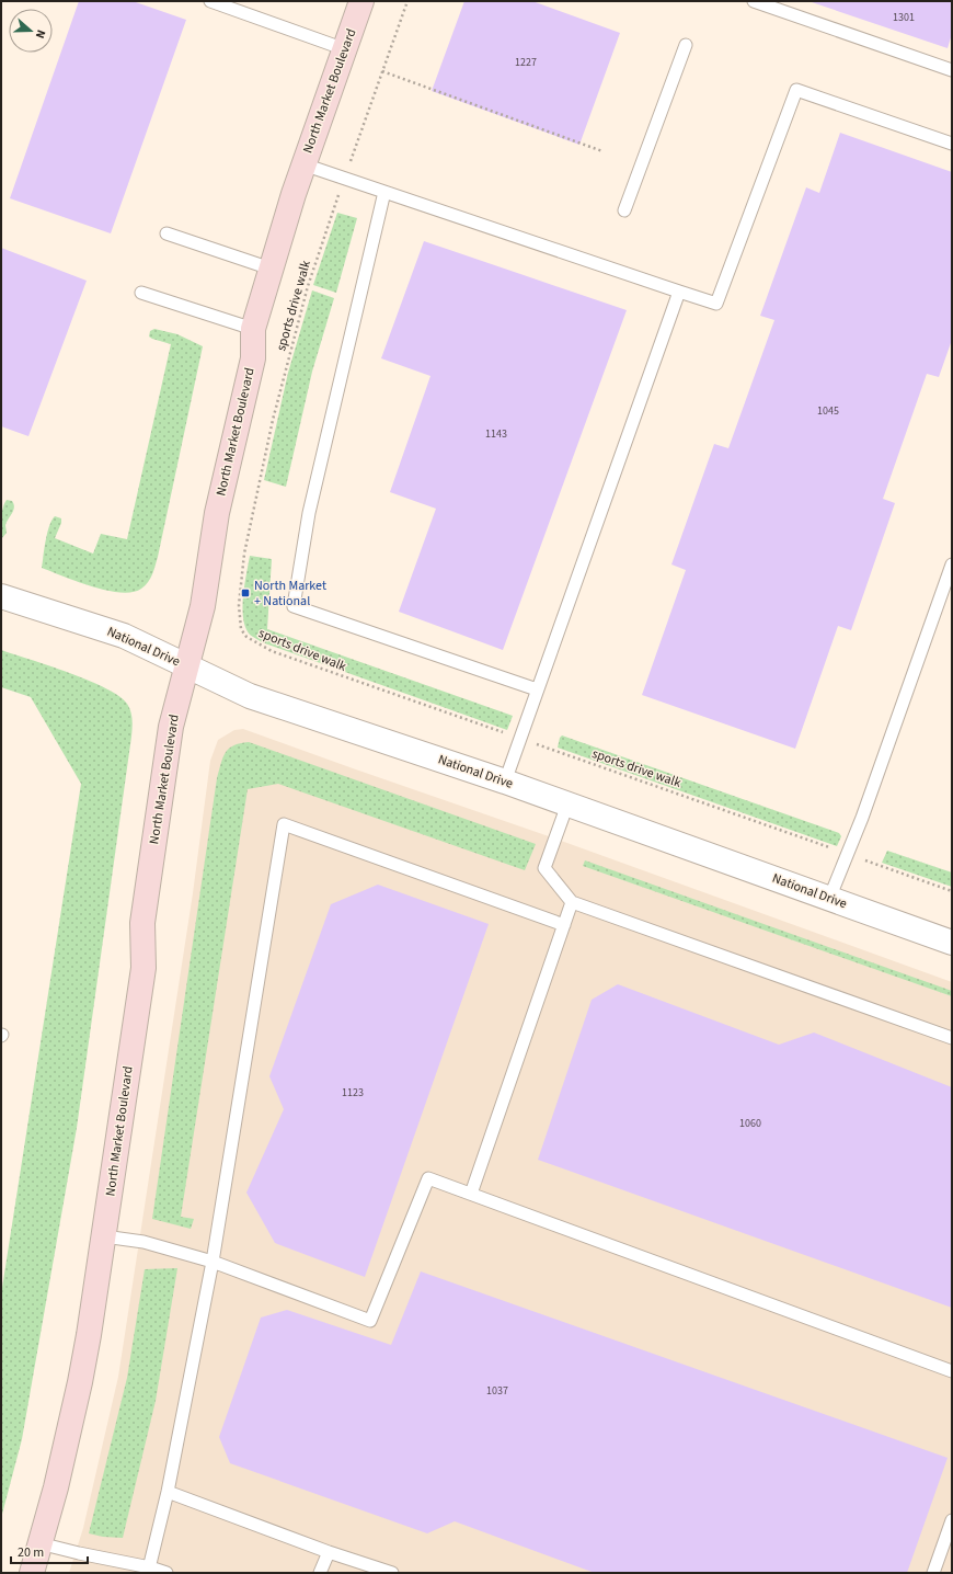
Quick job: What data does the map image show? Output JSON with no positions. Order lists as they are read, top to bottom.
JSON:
{
  "streets": {
    "main road": ["North Market Boulevard"],
    "street": ["National Drive"],
    "path": ["sports drive walk"]
  },
  "crossings": [
    ["North Market Boulevard", "National Drive"]
  ],
  "places": {
    "transit": ["North Market + National"]
  },
  "house_numbers": [
    "1301",
    "1227",
    "1045",
    "1143",
    "1123",
    "1060",
    "1037"
  ],
  "scale_bar": "20 m",
  "north": "right"
}
